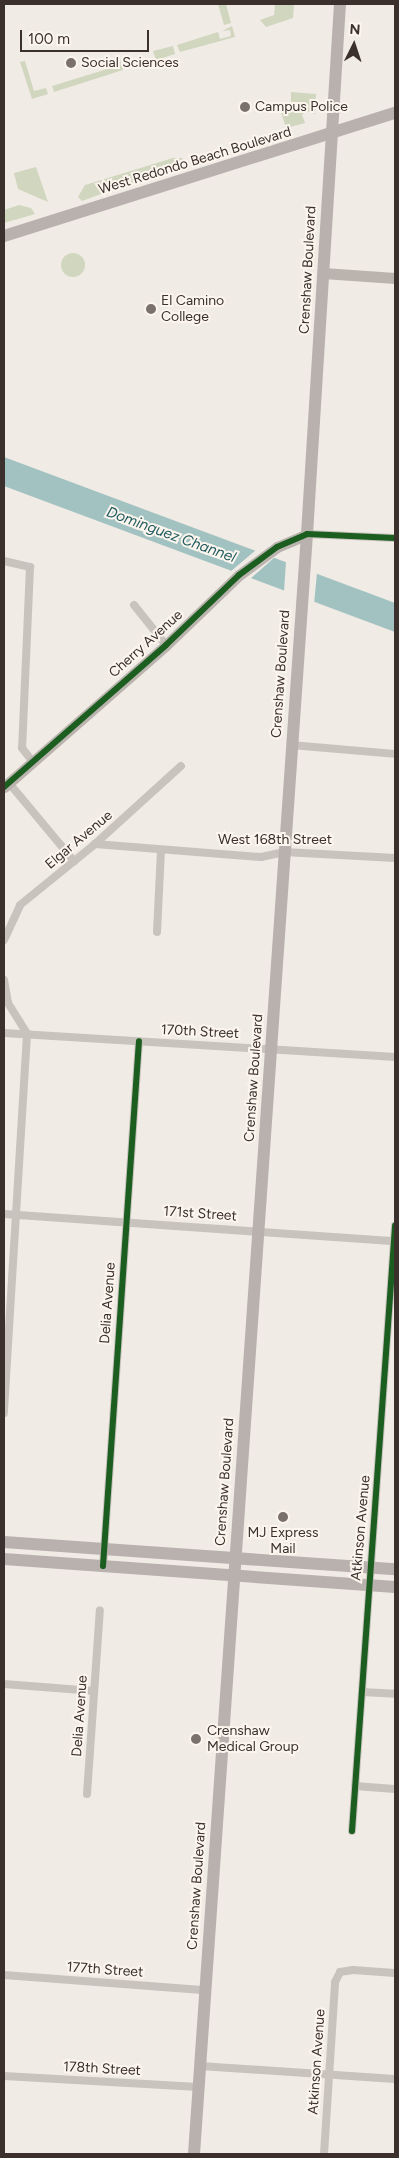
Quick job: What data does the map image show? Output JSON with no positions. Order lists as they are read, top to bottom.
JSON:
{
  "streets": {
    "main road": ["West Redondo Beach Boulevard", "Crenshaw Boulevard"],
    "street": [
      "Cherry Avenue",
      "Elgar Avenue",
      "West 168th Street",
      "170th Street",
      "171st Street",
      "Delia Avenue",
      "Atkinson Avenue",
      "177th Street",
      "178th Street"
    ]
  },
  "crossings": [
    ["West Redondo Beach Boulevard", "Crenshaw Boulevard"],
    ["Crenshaw Boulevard", "Cherry Avenue"],
    ["Crenshaw Boulevard", "West 168th Street"],
    ["Crenshaw Boulevard", "170th Street"],
    ["Crenshaw Boulevard", "171st Street"],
    ["Crenshaw Boulevard", "177th Street"],
    ["Crenshaw Boulevard", "178th Street"],
    ["Elgar Avenue", "West 168th Street"],
    ["170th Street", "Delia Avenue"],
    ["171st Street", "Delia Avenue"],
    ["171st Street", "Atkinson Avenue"]
  ],
  "water": ["Dominguez Channel"],
  "places": [
    "Social Sciences",
    "Campus Police",
    "El Camino College",
    "MJ Express Mail",
    "Crenshaw Medical Group"
  ],
  "scale_bar": "100 m",
  "north": "top"
}
